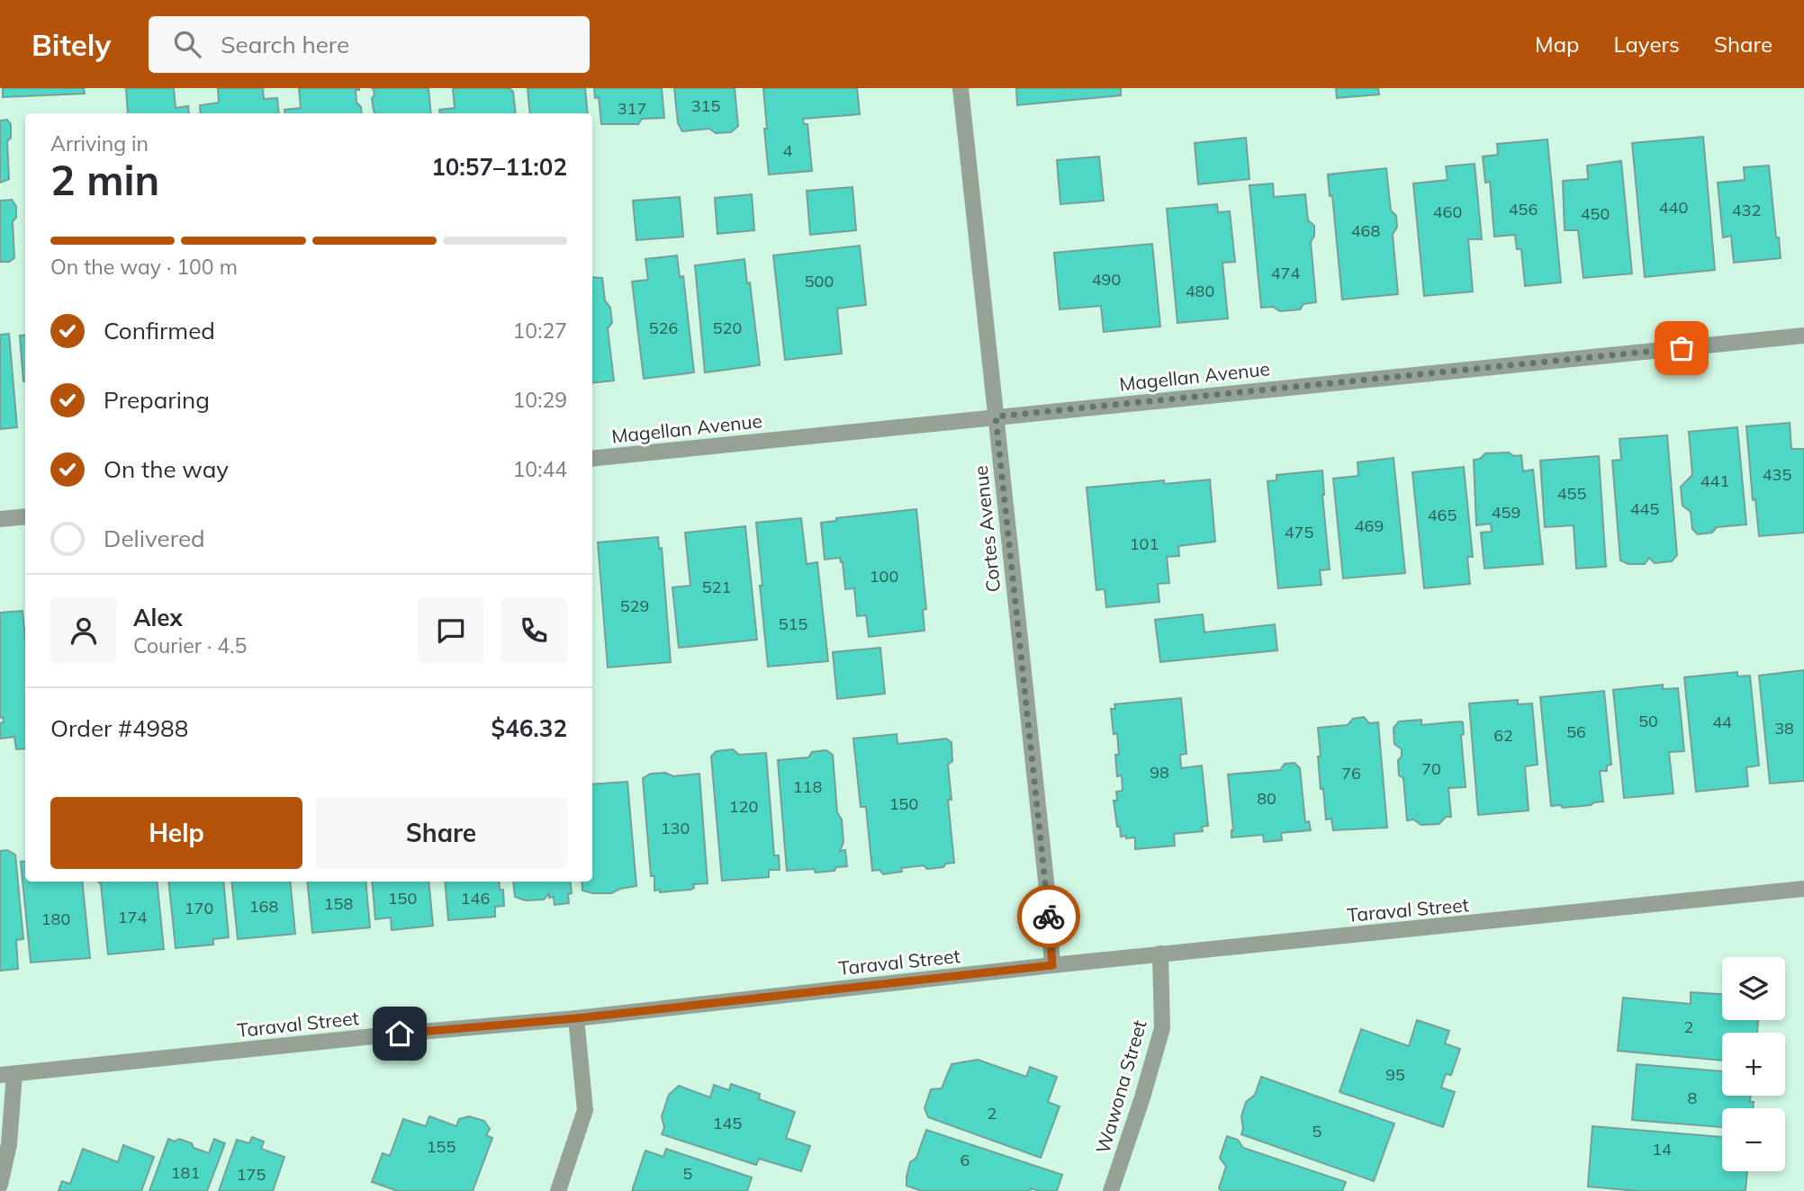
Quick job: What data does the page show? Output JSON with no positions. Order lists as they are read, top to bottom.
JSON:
{
  "streets": {
    "street": [
      "Magellan Avenue",
      "Cortes Avenue",
      "Taraval Street",
      "Wawona Street"
    ]
  },
  "crossings": [
    ["Magellan Avenue", "Cortes Avenue"],
    ["Cortes Avenue", "Taraval Street"],
    ["Taraval Street", "Wawona Street"]
  ],
  "house_numbers": [
    "315",
    "317",
    "4",
    "440",
    "456",
    "432",
    "460",
    "450",
    "468",
    "474",
    "490",
    "500",
    "480",
    "526",
    "520",
    "435",
    "441",
    "455",
    "445",
    "459",
    "465",
    "469",
    "475",
    "101",
    "100",
    "521",
    "529",
    "515",
    "50",
    "44",
    "38",
    "56",
    "62",
    "70",
    "98",
    "76",
    "118",
    "80",
    "150",
    "120",
    "130",
    "150",
    "146",
    "158",
    "168",
    "170",
    "174",
    "180",
    "2",
    "95",
    "8",
    "2",
    "145",
    "5",
    "155",
    "14",
    "6",
    "181",
    "5",
    "175"
  ],
  "page": {
    "header": "Bitely",
    "search": "Search here",
    "nav": ["Map", "Layers", "Share"],
    "heading": ["2 min", "Arriving in", "10:57–11:02"],
    "panel": [
      "Alex",
      "Courier · 4.5",
      "Order #4988",
      "$46.32"
    ],
    "bar": "On the way · 100 m",
    "list": [
      ["Confirmed", "10:27"],
      ["Preparing", "10:29"],
      ["On the way", "10:44"],
      "Delivered"
    ],
    "buttons": ["Help", "Share"],
    "map_buttons": ["+", "−"]
  }
}
